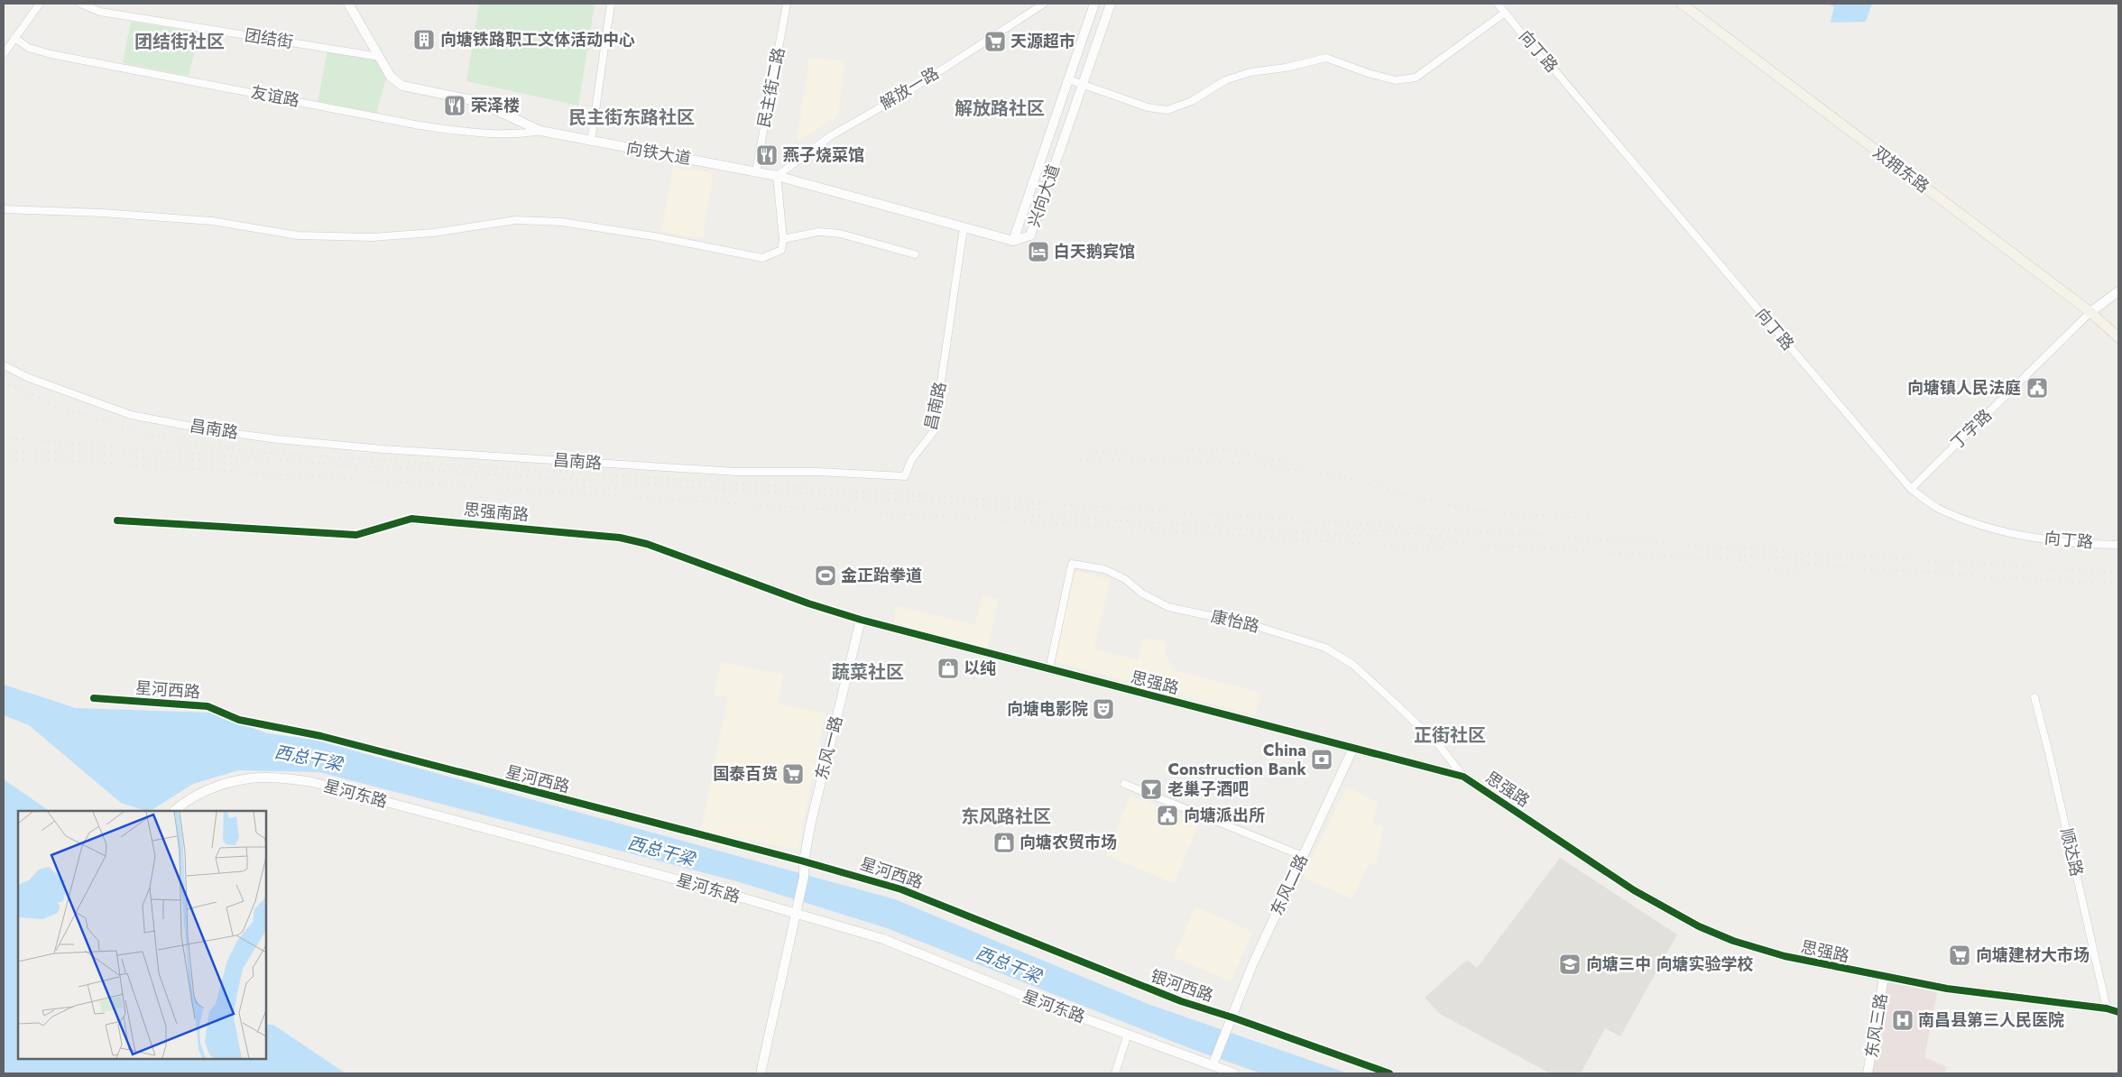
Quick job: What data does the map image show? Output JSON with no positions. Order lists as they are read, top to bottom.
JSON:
{
  "streets": {
    "main road": ["双拥东路"],
    "street": [
      "团结街",
      "向丁路",
      "民主街二路",
      "解放一路",
      "友谊路",
      "向铁大道",
      "兴向大道",
      "昌南路",
      "丁字路",
      "思强南路",
      "康怡路",
      "思强路",
      "星河西路",
      "东风一路",
      "星河东路",
      "顺达路",
      "东风二路",
      "银河西路",
      "东风三路"
    ]
  },
  "crossings": [
    ["团结街", "向铁大道"],
    ["向丁路", "丁字路"],
    ["民主街二路", "向铁大道"],
    ["解放一路", "向铁大道"],
    ["友谊路", "向铁大道"],
    ["向铁大道", "兴向大道"],
    ["向铁大道", "昌南路"],
    ["双拥东路", "丁字路"],
    ["思强南路", "思强路"],
    ["思强南路", "东风一路"],
    ["康怡路", "思强路"],
    ["思强路", "东风一路"],
    ["思强路", "顺达路"],
    ["思强路", "东风二路"],
    ["思强路", "东风三路"],
    ["星河西路", "东风一路"],
    ["星河西路", "银河西路"],
    ["东风一路", "星河东路"],
    ["星河东路", "东风二路"],
    ["东风二路", "银河西路"]
  ],
  "districts": [
    "团结街社区",
    "解放路社区",
    "民主街东路社区",
    "蔬菜社区",
    "正街社区",
    "东风路社区"
  ],
  "water": ["西总干梁"],
  "places": {
    "building": ["向塘铁路职工文体活动中心"],
    "supermarket": ["天源超市", "国泰百货", "向塘建材大市场"],
    "restaurant": ["荣泽楼", "燕子烧菜馆"],
    "hotel": ["白天鹅宾馆"],
    "public building": ["向塘镇人民法庭", "向塘派出所"],
    "sports": ["金正跆拳道"],
    "shop": ["以纯", "向塘农贸市场"],
    "theatre": ["向塘电影院"],
    "bank": ["China Construction Bank"],
    "bar": ["老巢子酒吧"],
    "school or university": ["向塘三中 向塘实验学校"],
    "hospital": ["南昌县第三人民医院"]
  }
}
